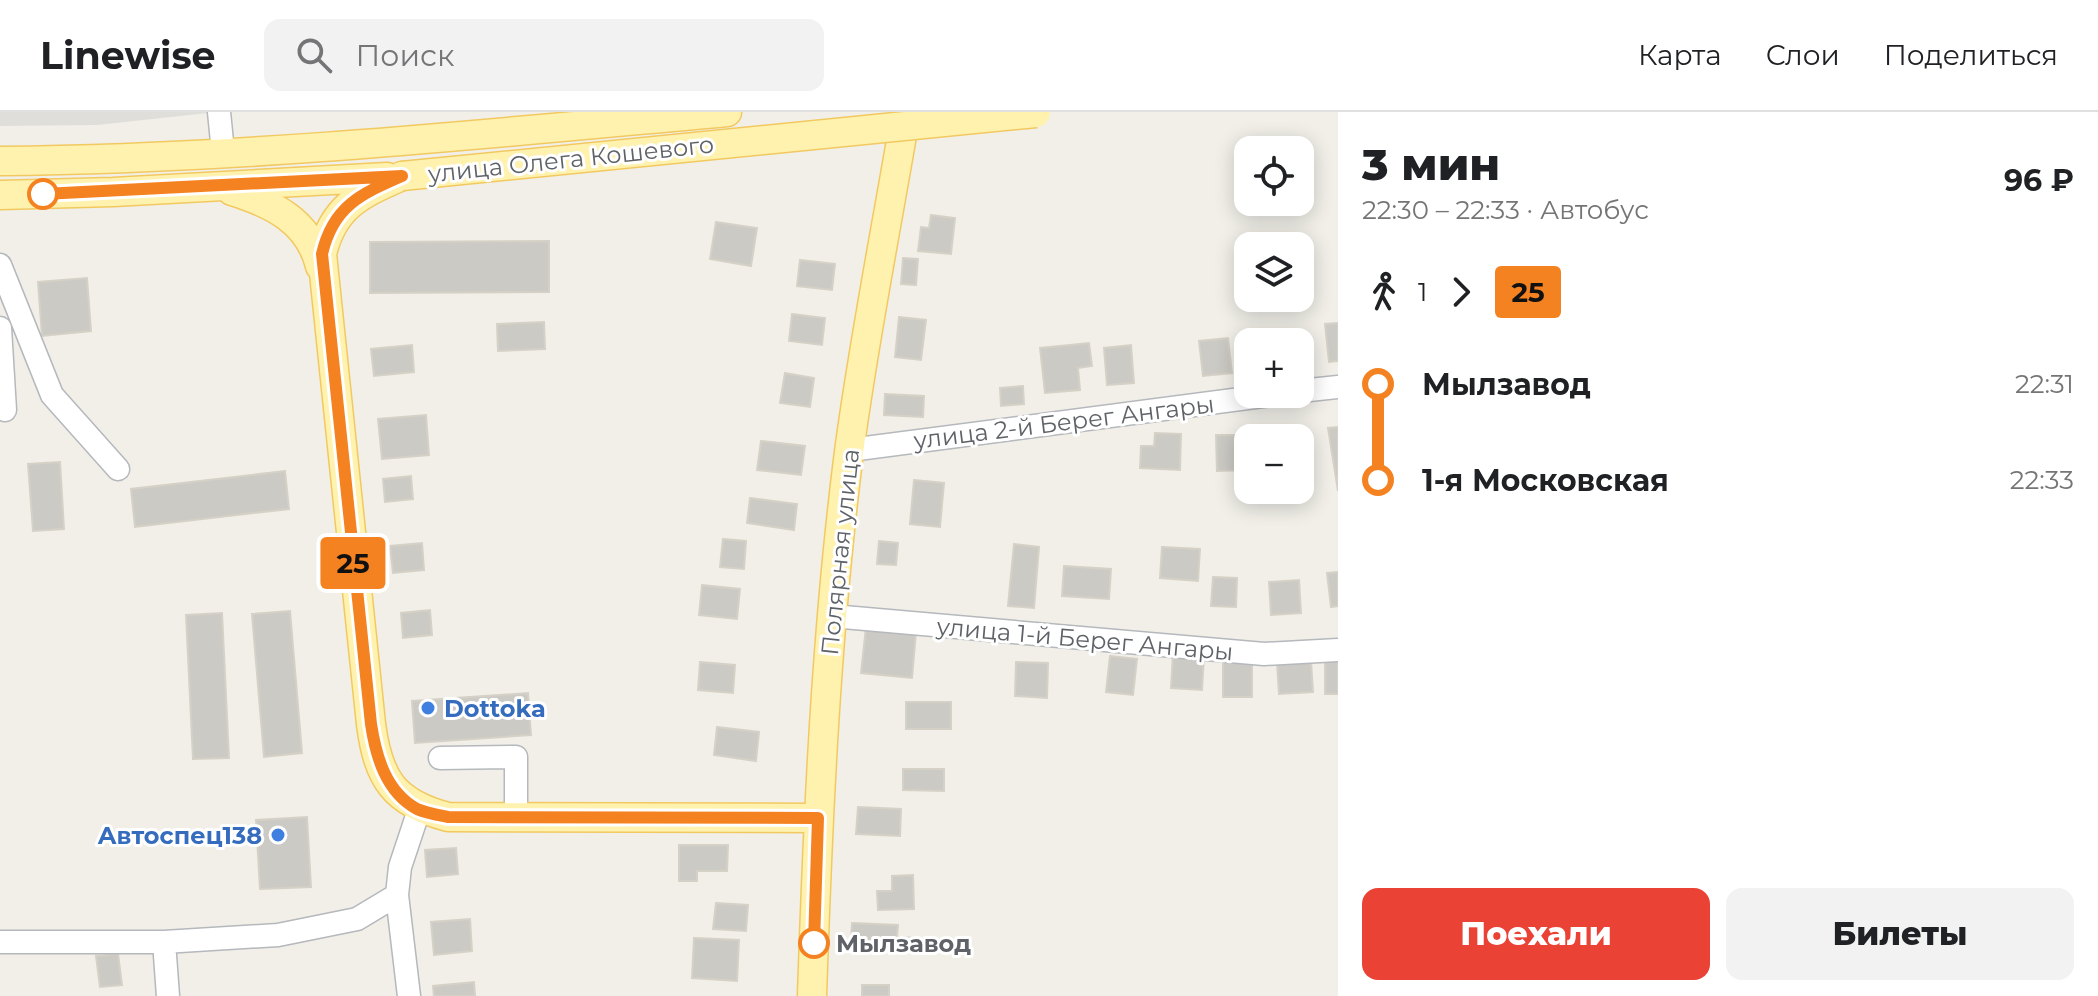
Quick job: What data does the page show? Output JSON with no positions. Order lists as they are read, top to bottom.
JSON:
{
  "streets": {
    "main road": ["улица Олега Кошевого", "Полярная улица"],
    "street": ["улица 2-й Берег Ангары", "улица 1-й Берег Ангары"]
  },
  "crossings": [
    ["улица 2-й Берег Ангары", "Полярная улица"],
    ["Полярная улица", "улица 1-й Берег Ангары"]
  ],
  "places": ["Dottoka", "Автоспец138", "Мылзавод"],
  "lines": ["bus line 25"],
  "page": {
    "header": "Linewise",
    "search": "Поиск",
    "nav": ["Карта", "Слои", "Поделиться"],
    "on_map": "25",
    "heading": ["3 мин", "22:30 – 22:33 · Автобус", "96 ₽"],
    "map_buttons": ["+", "−"],
    "legs": ["1", "25"],
    "list": [
      {
        "name": "Мылзавод",
        "value": "22:31"
      },
      {
        "name": "1-я Московская",
        "value": "22:33"
      }
    ],
    "buttons": ["Поехали", "Билеты"]
  }
}
